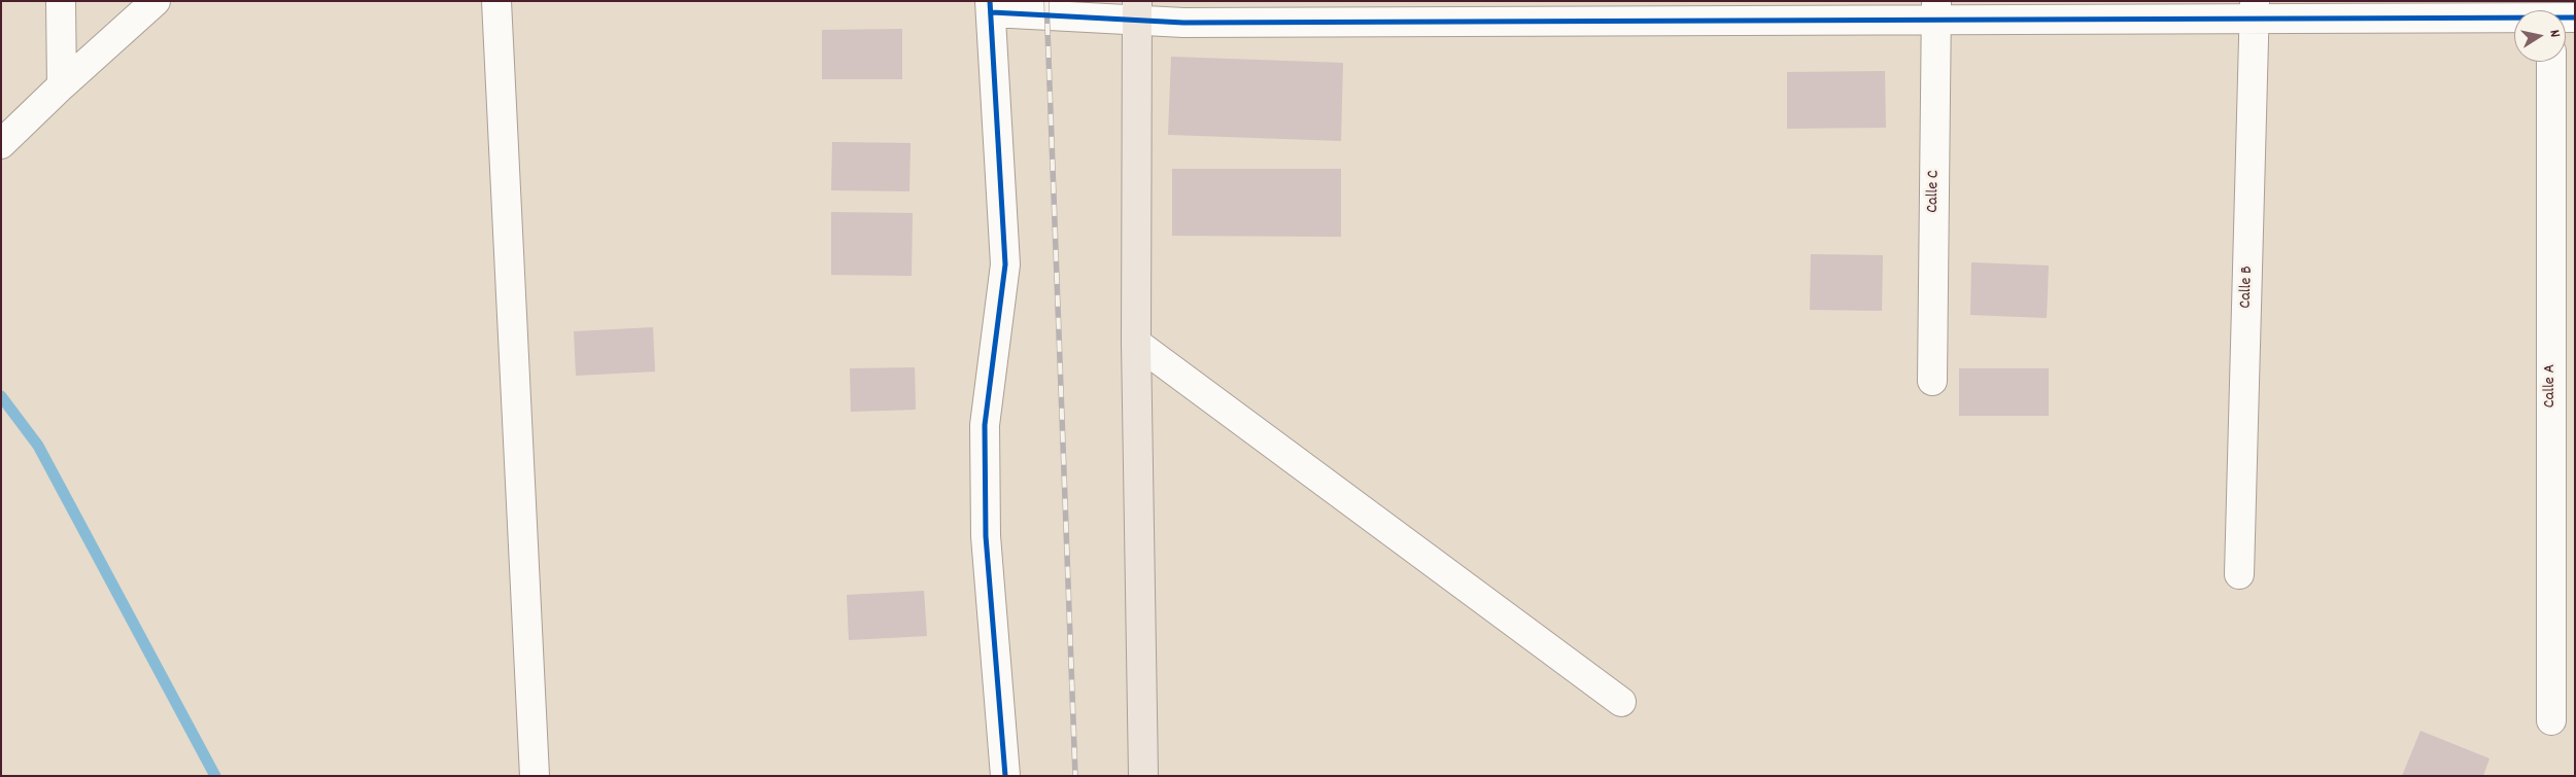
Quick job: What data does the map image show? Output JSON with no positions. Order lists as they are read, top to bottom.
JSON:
{
  "streets": {
    "street": ["Calle C", "Calle B", "Calle A"]
  },
  "north": "right"
}
